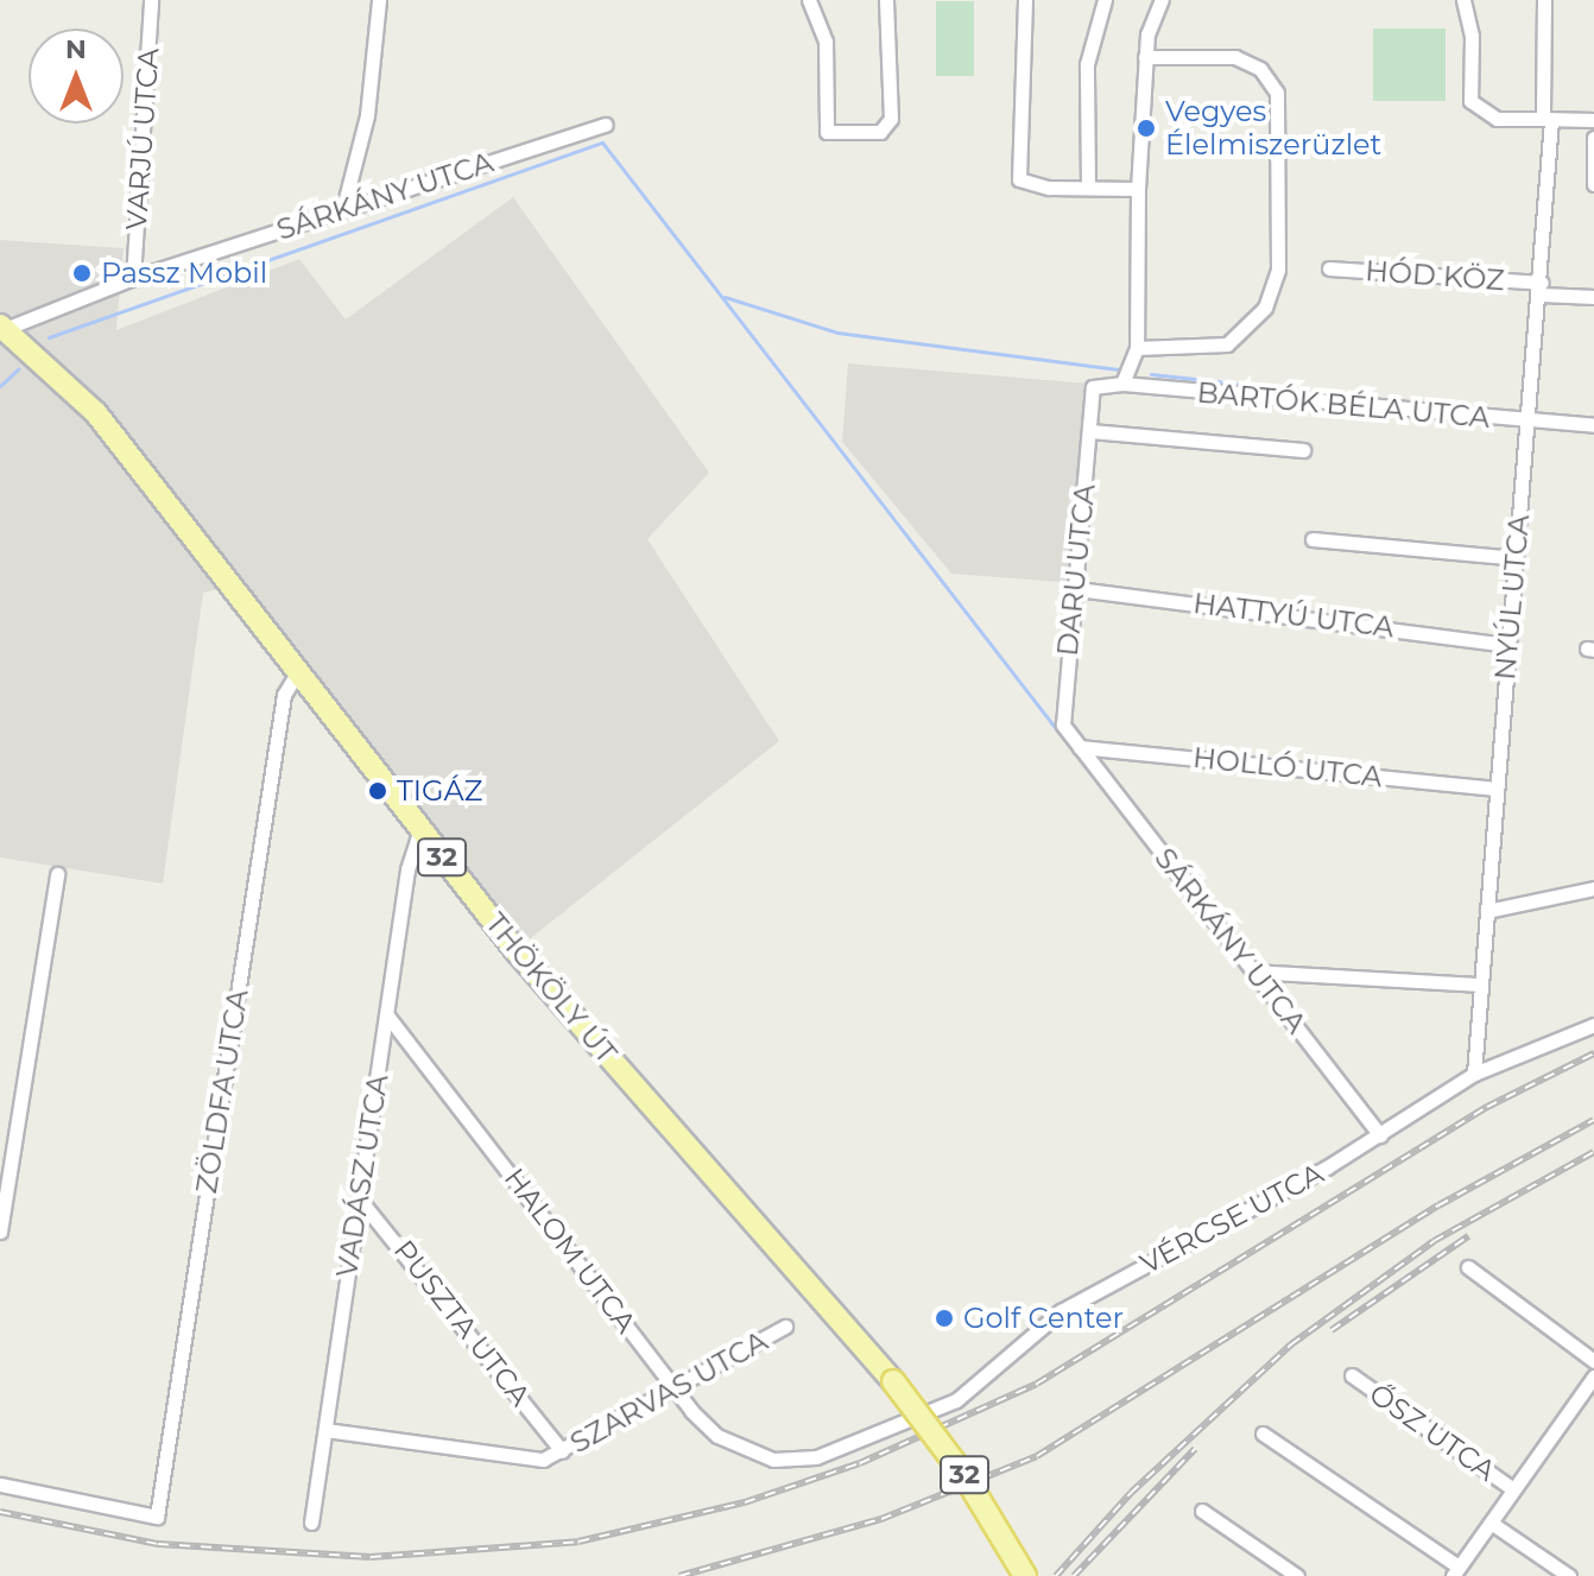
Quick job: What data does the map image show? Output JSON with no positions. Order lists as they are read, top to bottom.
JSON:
{
  "streets": {
    "main road": ["32", "THÖKÖLY ÚT"],
    "street": [
      "VARJÚ UTCA",
      "SÁRKÁNY UTCA",
      "HÓD KÖZ",
      "BARTÓK BÉLA UTCA",
      "DARU UTCA",
      "NYÚL UTCA",
      "HATTYÚ UTCA",
      "HOLLÓ UTCA",
      "ZÖLDFA UTCA",
      "VADÁSZ UTCA",
      "VÉRCSE UTCA",
      "HALOM UTCA",
      "PUSZTA UTCA",
      "SZARVAS UTCA",
      "ŐSZ UTCA"
    ]
  },
  "crossings": [
    ["VARJÚ UTCA", "SÁRKÁNY UTCA"],
    ["SÁRKÁNY UTCA", "DARU UTCA"],
    ["SÁRKÁNY UTCA", "HOLLÓ UTCA"],
    ["SÁRKÁNY UTCA", "THÖKÖLY ÚT"],
    ["SÁRKÁNY UTCA", "VÉRCSE UTCA"],
    ["HÓD KÖZ", "NYÚL UTCA"],
    ["BARTÓK BÉLA UTCA", "DARU UTCA"],
    ["BARTÓK BÉLA UTCA", "NYÚL UTCA"],
    ["DARU UTCA", "HATTYÚ UTCA"],
    ["DARU UTCA", "HOLLÓ UTCA"],
    ["NYÚL UTCA", "HATTYÚ UTCA"],
    ["NYÚL UTCA", "HOLLÓ UTCA"],
    ["NYÚL UTCA", "VÉRCSE UTCA"],
    ["THÖKÖLY ÚT", "ZÖLDFA UTCA"],
    ["THÖKÖLY ÚT", "VADÁSZ UTCA"],
    ["VADÁSZ UTCA", "HALOM UTCA"],
    ["VADÁSZ UTCA", "PUSZTA UTCA"],
    ["VADÁSZ UTCA", "SZARVAS UTCA"],
    ["VÉRCSE UTCA", "HALOM UTCA"],
    ["HALOM UTCA", "SZARVAS UTCA"],
    ["PUSZTA UTCA", "SZARVAS UTCA"]
  ],
  "places": [
    "Vegyes Élelmiszerüzlet",
    "Passz Mobil",
    "TIGÁZ",
    "Golf Center"
  ],
  "north": "top"
}
